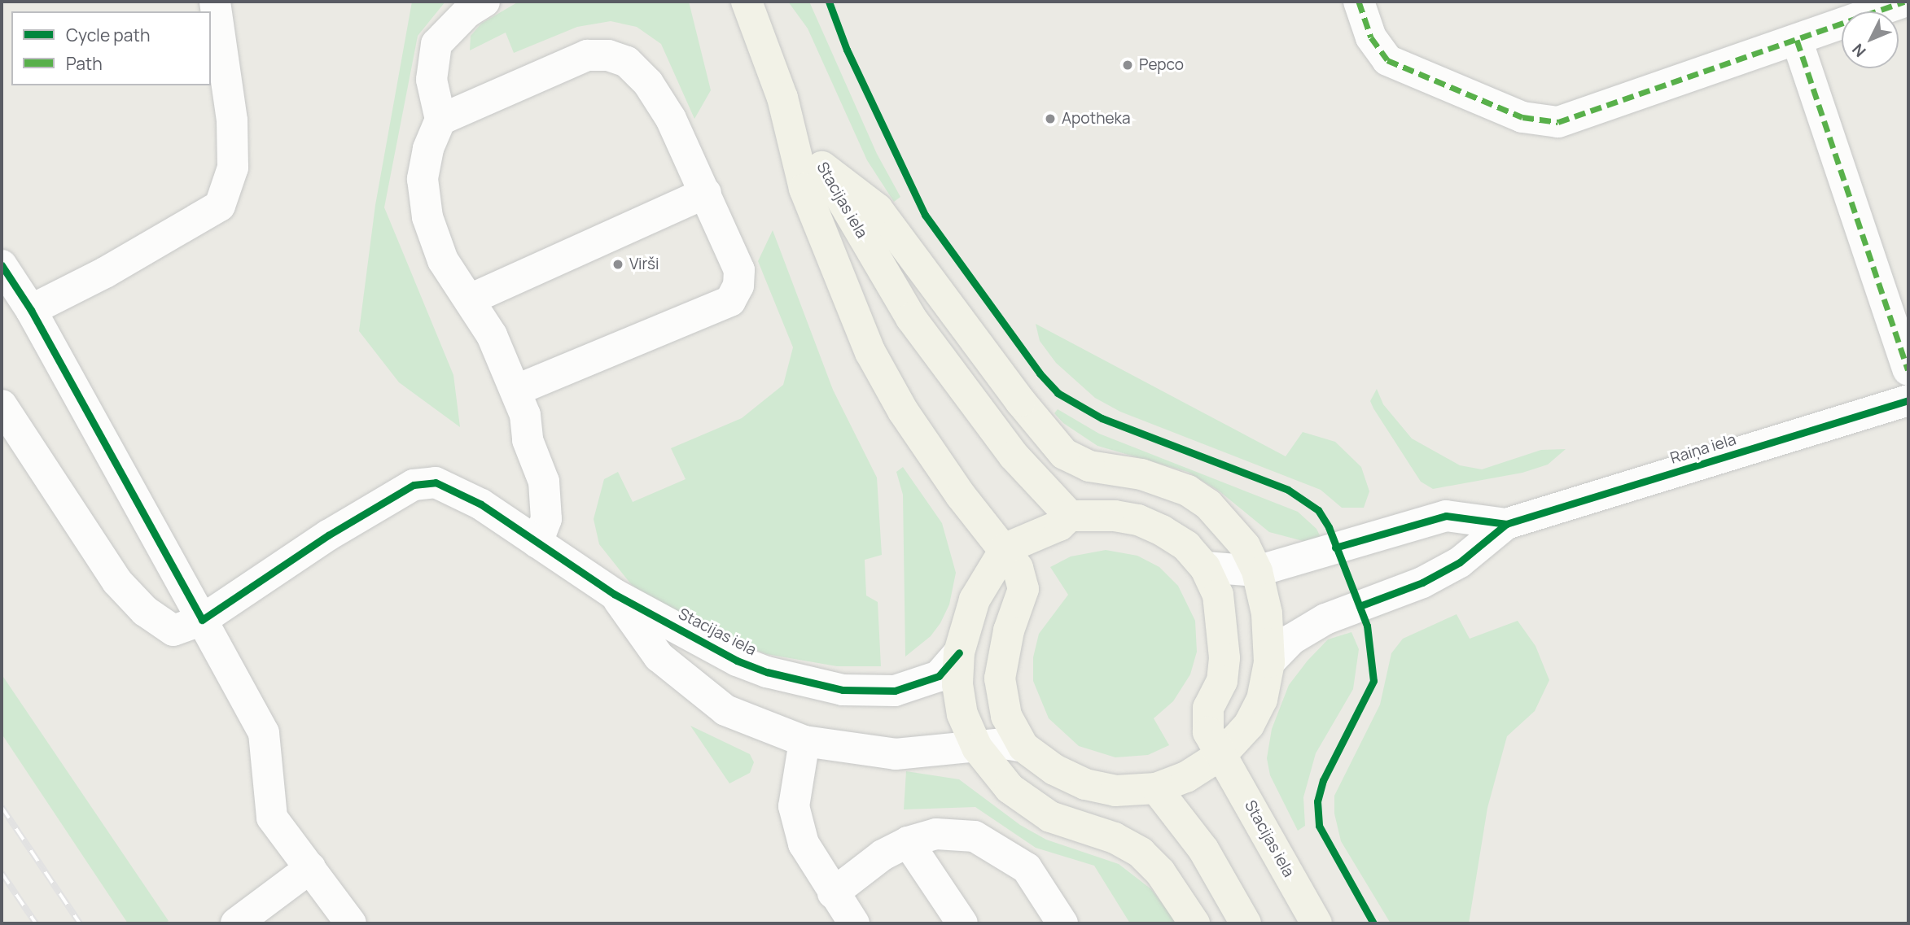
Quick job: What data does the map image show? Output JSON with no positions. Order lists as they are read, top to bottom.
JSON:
{
  "streets": {
    "main road": ["Stacijas iela"],
    "street": ["Raiņa iela"]
  },
  "places": ["Pepco", "Apotheka", "Virši"],
  "legend": ["Cycle path", "Path"],
  "north": "bottom left"
}
